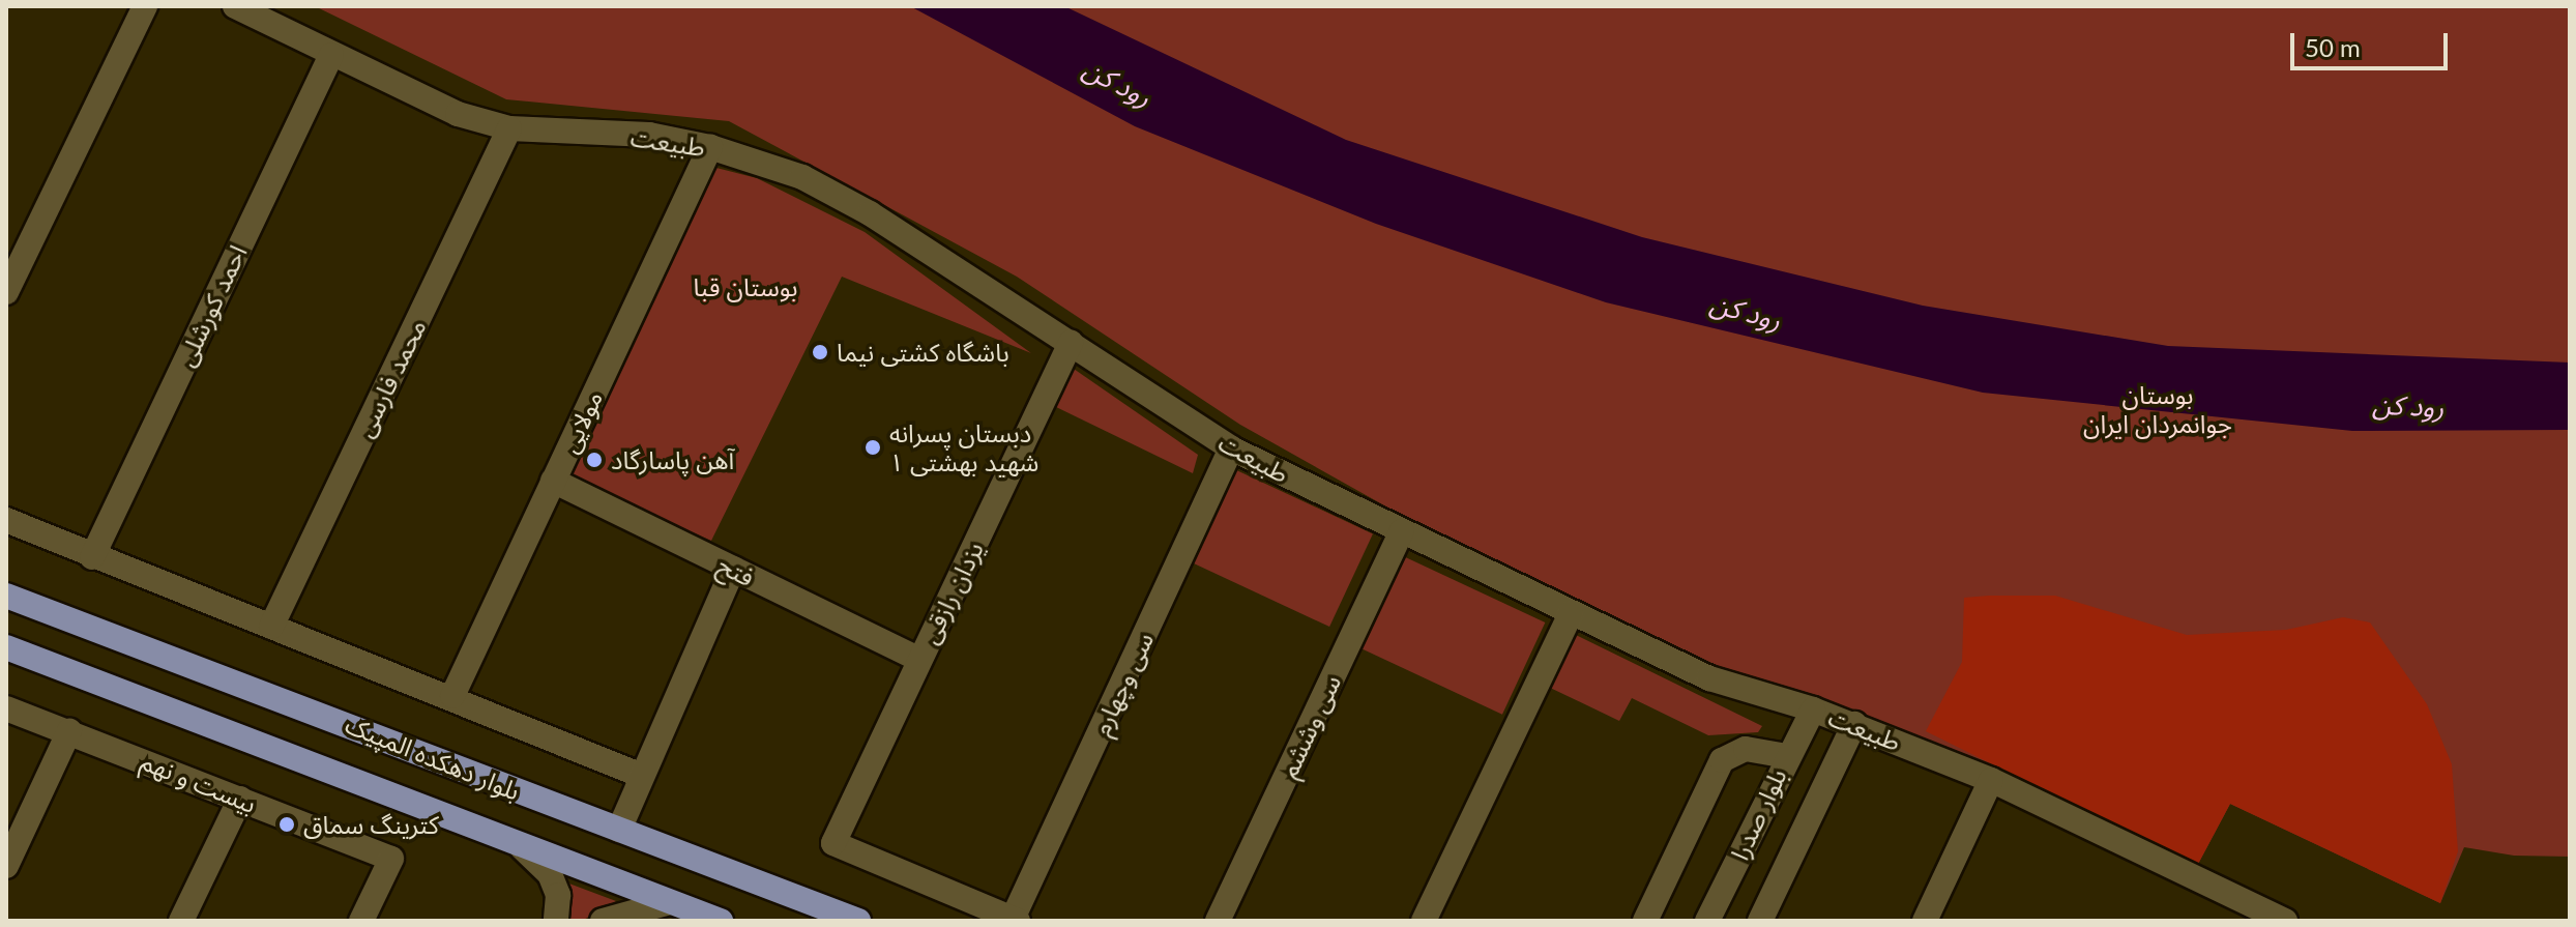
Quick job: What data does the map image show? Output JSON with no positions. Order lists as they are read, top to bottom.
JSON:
{
  "streets": {
    "main road": ["بلوار دهکده المپیک"],
    "street": [
      "طبیعت",
      "احمد کورشلی",
      "محمد فارسی",
      "مولایی",
      "فتح",
      "یزدان رازقی",
      "سی وچهارم",
      "سی وششم",
      "بیست و نهم",
      "بلوار صدرا"
    ]
  },
  "crossings": [
    ["طبیعت", "احمد کورشلی"],
    ["طبیعت", "محمد فارسی"],
    ["طبیعت", "مولایی"],
    ["طبیعت", "یزدان رازقی"],
    ["طبیعت", "سی وچهارم"],
    ["طبیعت", "سی وششم"],
    ["طبیعت", "بلوار صدرا"],
    ["مولایی", "فتح"],
    ["فتح", "یزدان رازقی"],
    ["یزدان رازقی", "سی وچهارم"]
  ],
  "water": ["رود کن"],
  "parks": ["بوستان قبا", "بوستان جوانمردان ایران"],
  "places": [
    "باشگاه کشتی نیما",
    "دبستان پسرانه شهید بهشتی ۱",
    "آهن پاسارگاد",
    "کترینگ سماق"
  ],
  "scale_bar": "50 m"
}
